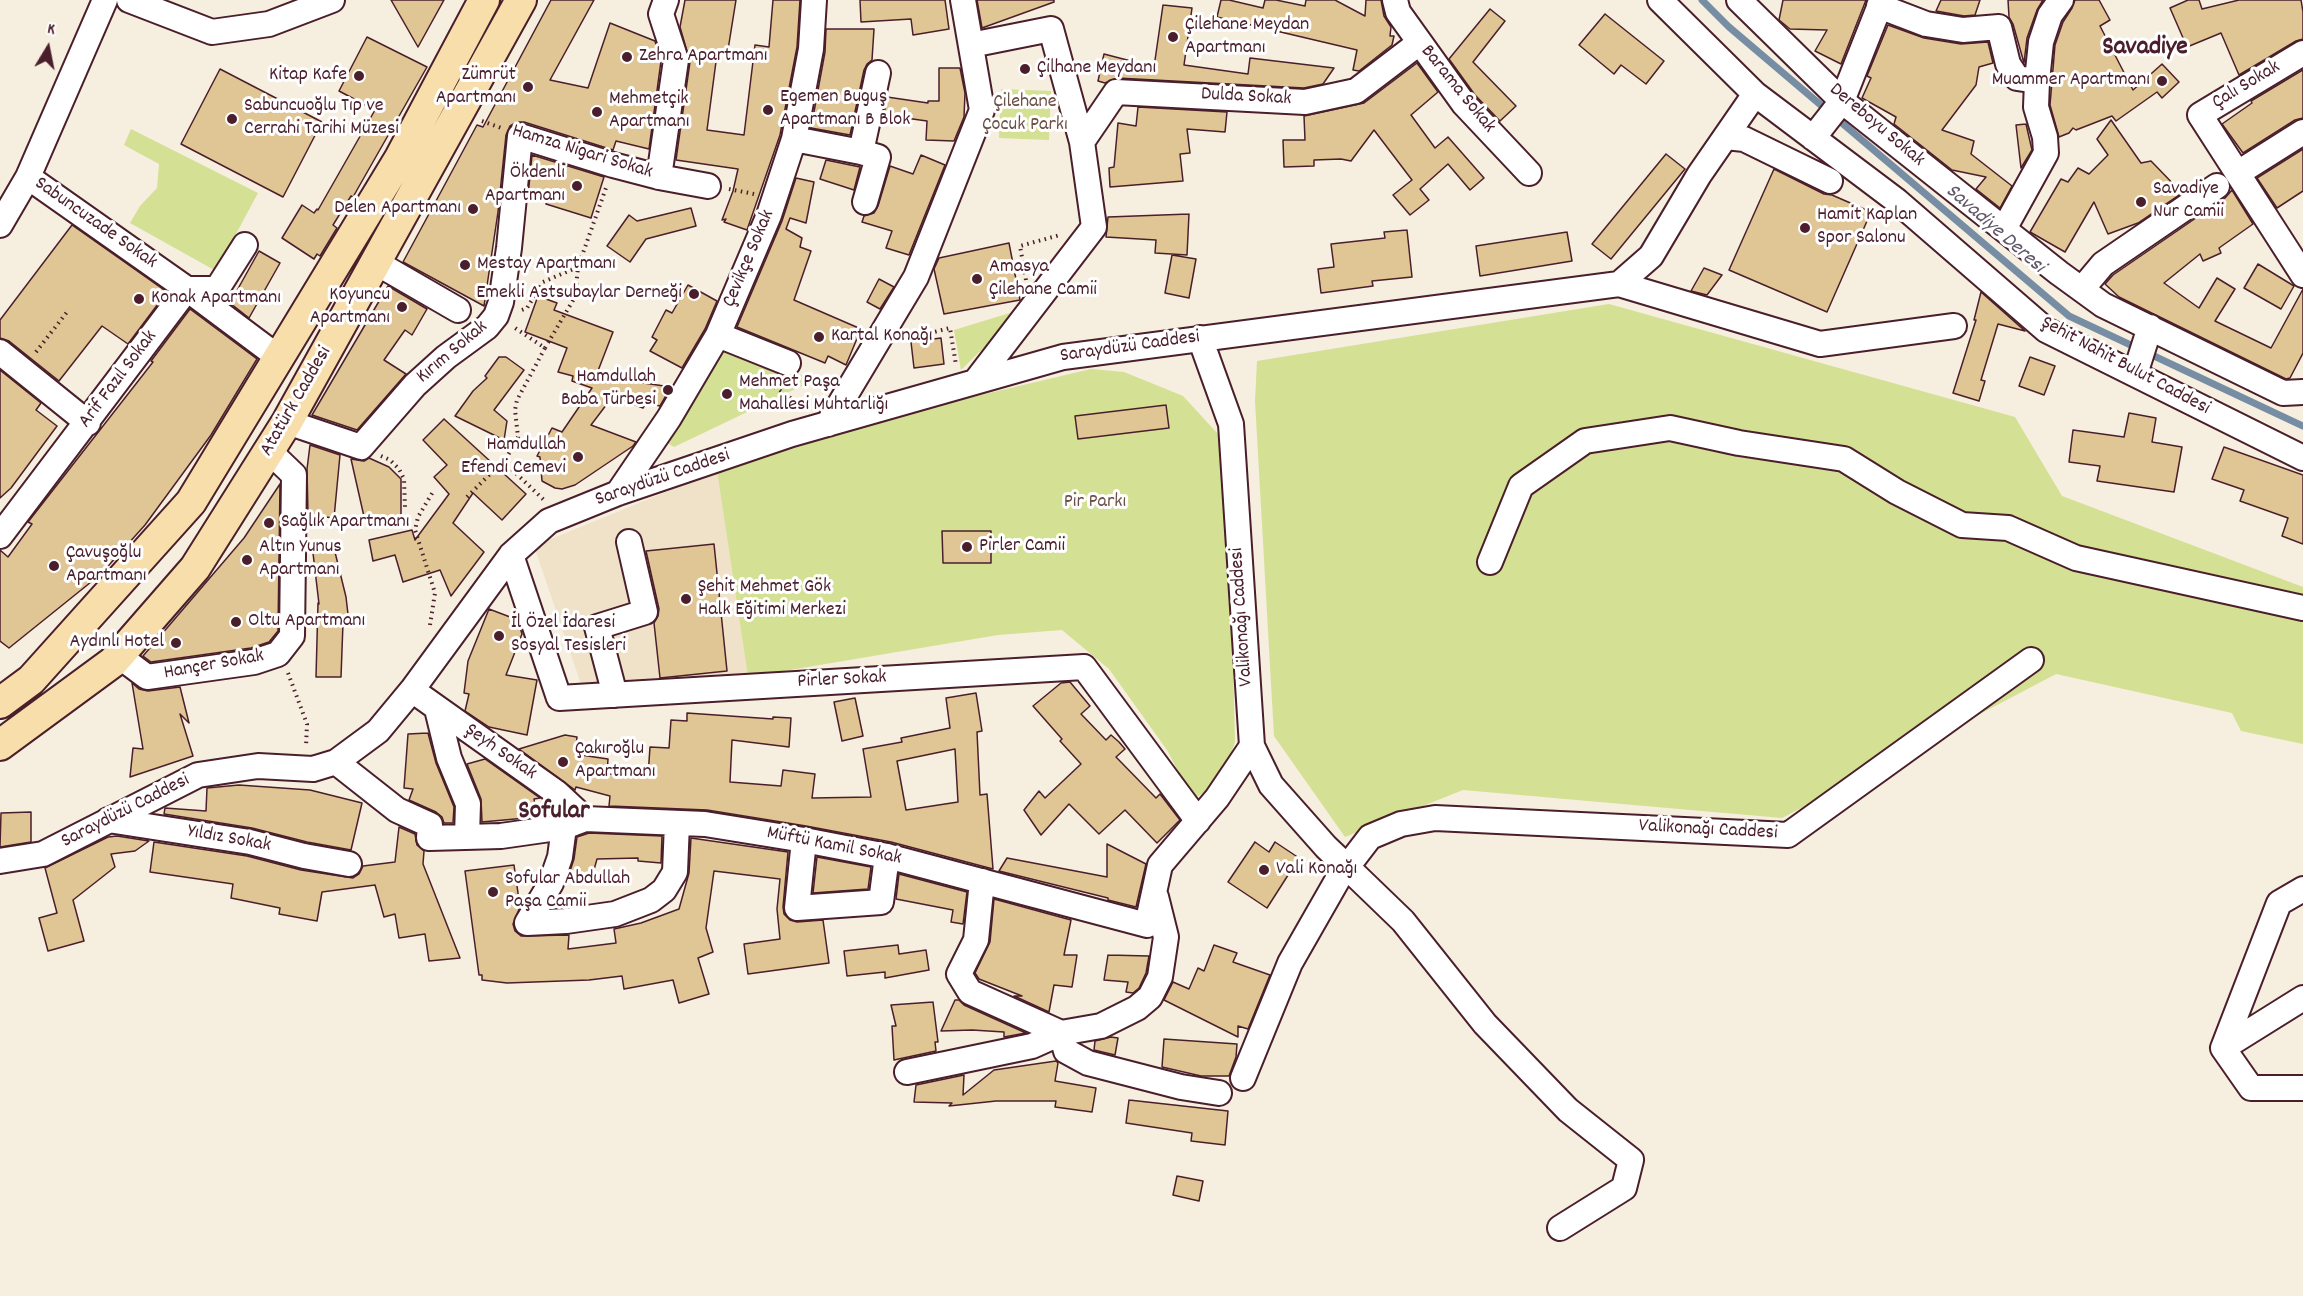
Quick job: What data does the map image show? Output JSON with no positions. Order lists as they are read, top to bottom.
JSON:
{
  "streets": {
    "main road": ["Atatürk Caddesi"],
    "street": [
      "Çalı Sokak",
      "Barama Sokak",
      "Dulda Sokak",
      "Dereboyu Sokak",
      "Hamza Nigari Sokak",
      "Sabuncuzade Sokak",
      "Çevikçe Sokak",
      "Saraydüzü Caddesi",
      "Kırım Sokak",
      "Şehit Nahit Bulut Caddesi",
      "Arif Fazıl Sokak",
      "Valikonağı Caddesi",
      "Hançer Sokak",
      "Pirler Sokak",
      "Şeyh Sokak",
      "Yıldız Sokak",
      "Müftü Kamil Sokak"
    ]
  },
  "crossings": [
    ["Barama Sokak", "Dulda Sokak"],
    ["Hamza Nigari Sokak", "Kırım Sokak"],
    ["Hamza Nigari Sokak", "Atatürk Caddesi"],
    ["Sabuncuzade Sokak", "Arif Fazıl Sokak"],
    ["Sabuncuzade Sokak", "Atatürk Caddesi"],
    ["Çevikçe Sokak", "Saraydüzü Caddesi"],
    ["Saraydüzü Caddesi", "Valikonağı Caddesi"],
    ["Saraydüzü Caddesi", "Pirler Sokak"],
    ["Saraydüzü Caddesi", "Şeyh Sokak"],
    ["Saraydüzü Caddesi", "Yıldız Sokak"],
    ["Saraydüzü Caddesi", "Müftü Kamil Sokak"],
    ["Atatürk Caddesi", "Hançer Sokak"],
    ["Valikonağı Caddesi", "Müftü Kamil Sokak"],
    ["Pirler Sokak", "Müftü Kamil Sokak"],
    ["Şeyh Sokak", "Müftü Kamil Sokak"]
  ],
  "districts": ["Savadiye", "Sofular"],
  "water": ["Savadiye Deresi"],
  "parks": ["Çilehane Çocuk Parkı", "Pir Parkı"],
  "places": [
    "Çilehane Meydan Apartmanı",
    "Zehra Apartmanı",
    "Çilhane Meydanı",
    "Kitap Kafe",
    "Muammer Apartmanı",
    "Zümrüt Apartmanı",
    "Egemen Buguş Apartmanı B Blok",
    "Mehmetçik Apartmanı",
    "Sabuncuoğlu Tıp ve Cerrahi Tarihi Müzesi",
    "Ökdenli Apartmanı",
    "Savadiye Nur Camii",
    "Delen Apartmanı",
    "Hamit Kaplan Spor Salonu",
    "Mestay Apartmanı",
    "Amasya Çilehane Camii",
    "Emekli Astsubaylar Derneği",
    "Konak Apartmanı",
    "Koyuncu Apartmanı",
    "Kartal Konağı",
    "Hamdullah Baba Türbesi",
    "Mehmet Paşa Mahallesi Muhtarlığı",
    "Hamdullah Efendi Cemevi",
    "Sağlık Apartmanı",
    "Pirler Camii",
    "Altın Yunus Apartmanı",
    "Çavuşoğlu Apartmanı",
    "Şehit Mehmet Gök Halk Eğitimi Merkezi",
    "Oltu Apartmanı",
    "İl Özel İdaresi Sosyal Tesisleri",
    "Aydınlı Hotel",
    "Çakıroğlu Apartmanı",
    "Vali Konağı",
    "Sofular Abdullah Paşa Camii"
  ],
  "north": "top"
}
